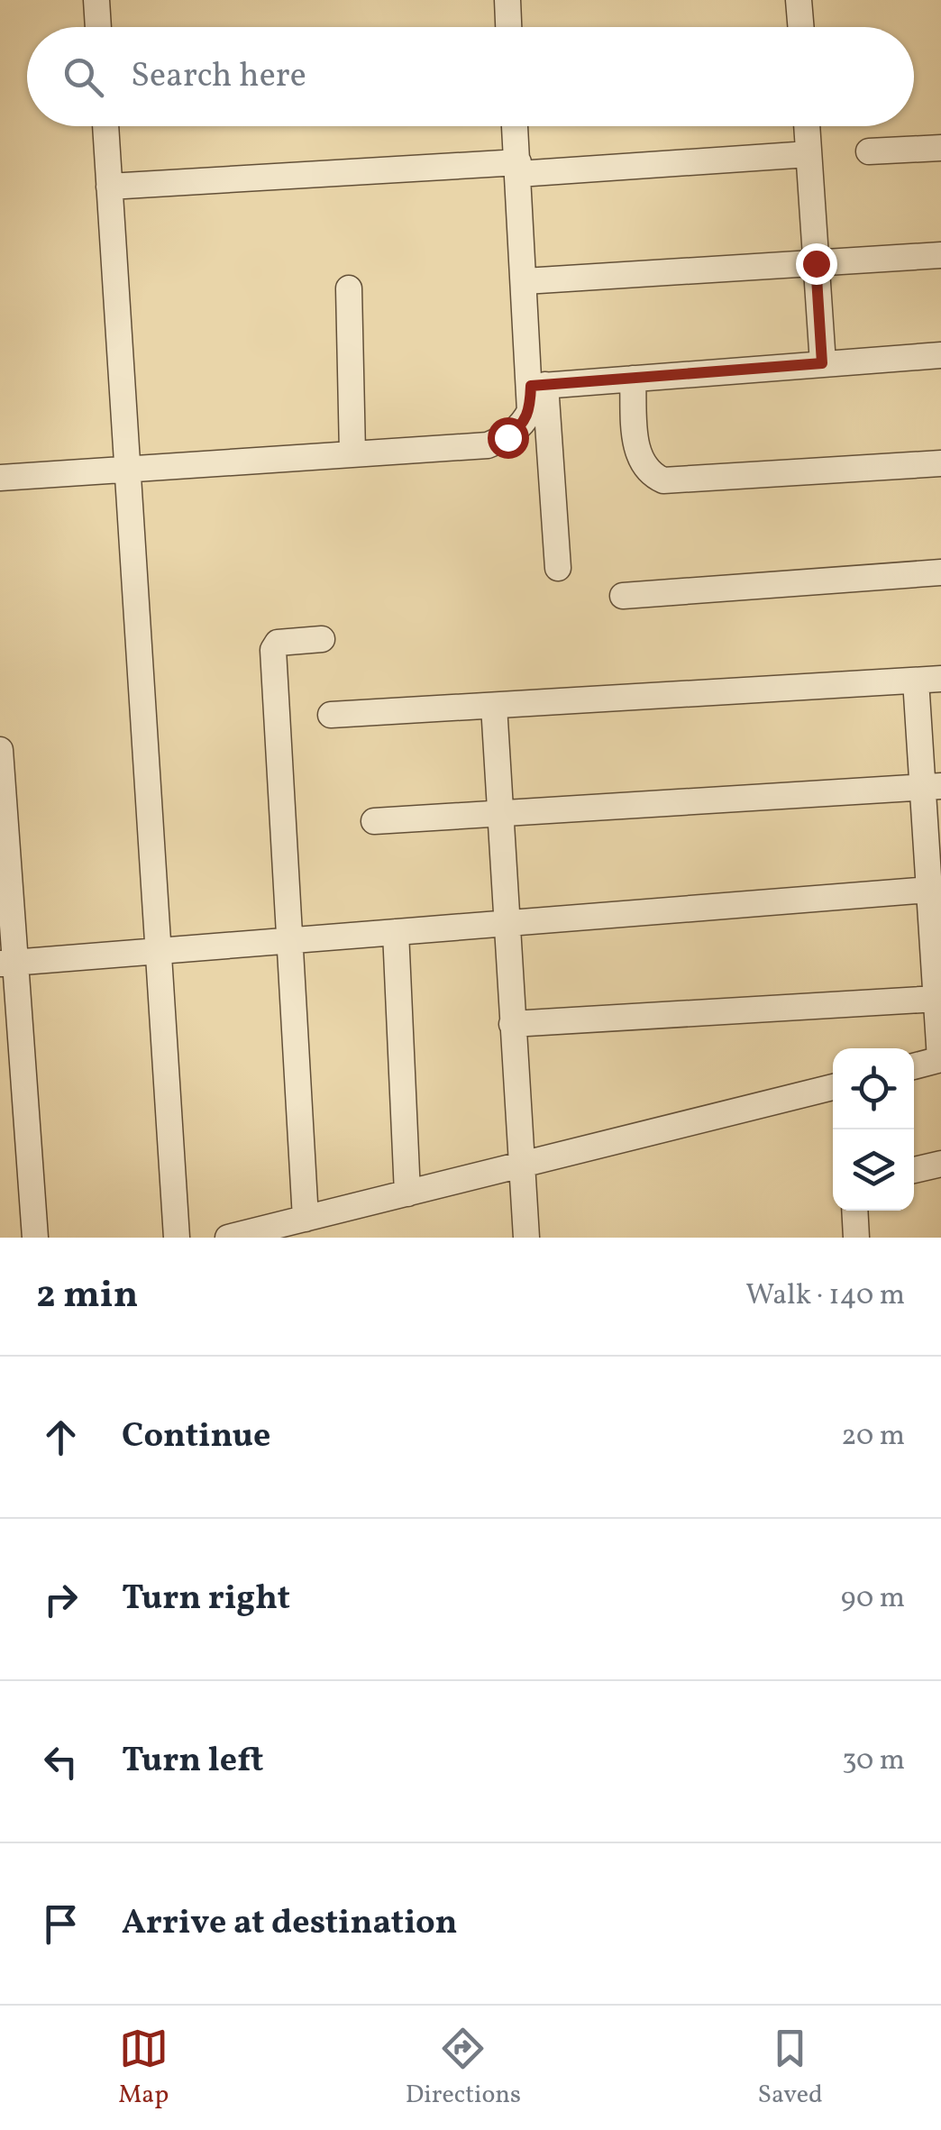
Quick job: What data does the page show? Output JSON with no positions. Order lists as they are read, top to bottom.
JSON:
{
  "page": {
    "search": "Search here",
    "heading": ["2 min", "Walk · 140 m"],
    "list": [
      ["Continue", "20 m"],
      ["Turn right", "90 m"],
      ["Turn left", "30 m"],
      "Arrive at destination"
    ],
    "nav": ["Map", "Directions", "Saved"]
  }
}
